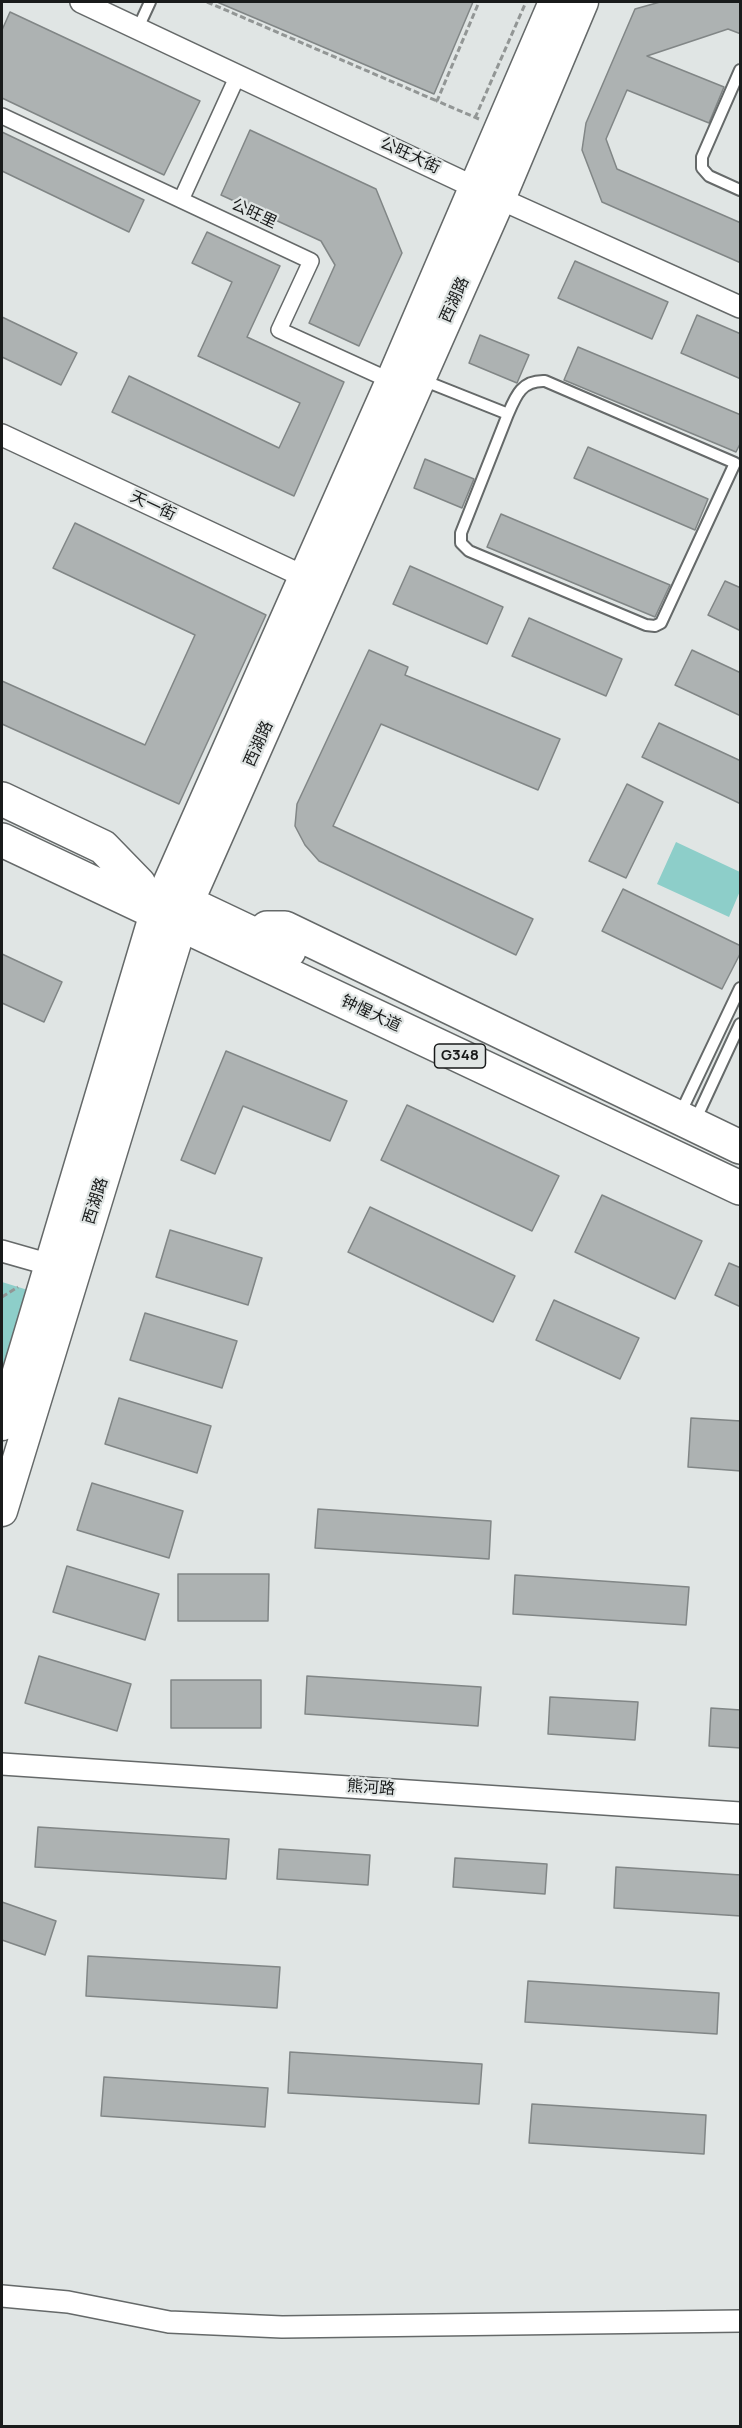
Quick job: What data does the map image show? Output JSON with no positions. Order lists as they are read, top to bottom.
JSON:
{
  "streets": {
    "highway": ["钟惺大道", "G348"],
    "main road": ["西湖路"],
    "street": [
      "公旺大街",
      "公旺里",
      "天一街",
      "熊河路"
    ]
  },
  "crossings": [
    ["公旺大街", "西湖路"],
    ["公旺里", "西湖路"],
    ["西湖路", "天一街"],
    ["西湖路", "钟惺大道"]
  ]
}
